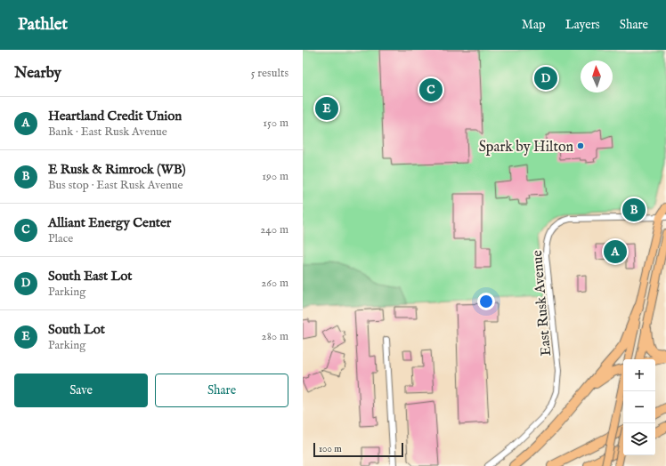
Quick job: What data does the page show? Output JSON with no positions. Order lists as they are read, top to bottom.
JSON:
{
  "streets": {
    "street": ["East Rusk Avenue"]
  },
  "places": ["Spark by Hilton"],
  "scale_bar": "100 m",
  "north": "top",
  "page": {
    "header": "Pathlet",
    "nav": ["Map", "Layers", "Share"],
    "heading": ["Nearby", "5 results"],
    "pins": [
      "D",
      "C",
      "E",
      "B",
      "A"
    ],
    "list": [
      {
        "mark": "A",
        "name": "Heartland Credit Union",
        "note": "Bank · East Rusk Avenue",
        "value": "150 m"
      },
      {
        "mark": "B",
        "name": "E Rusk & Rimrock (WB)",
        "note": "Bus stop · East Rusk Avenue",
        "value": "190 m"
      },
      {
        "mark": "C",
        "name": "Alliant Energy Center",
        "note": "Place",
        "value": "240 m"
      },
      {
        "mark": "D",
        "name": "South East Lot",
        "note": "Parking",
        "value": "260 m"
      },
      {
        "mark": "E",
        "name": "South Lot",
        "note": "Parking",
        "value": "280 m"
      }
    ],
    "map_buttons": ["+", "−"],
    "buttons": ["Save", "Share"],
    "scale": "100 m"
  }
}
